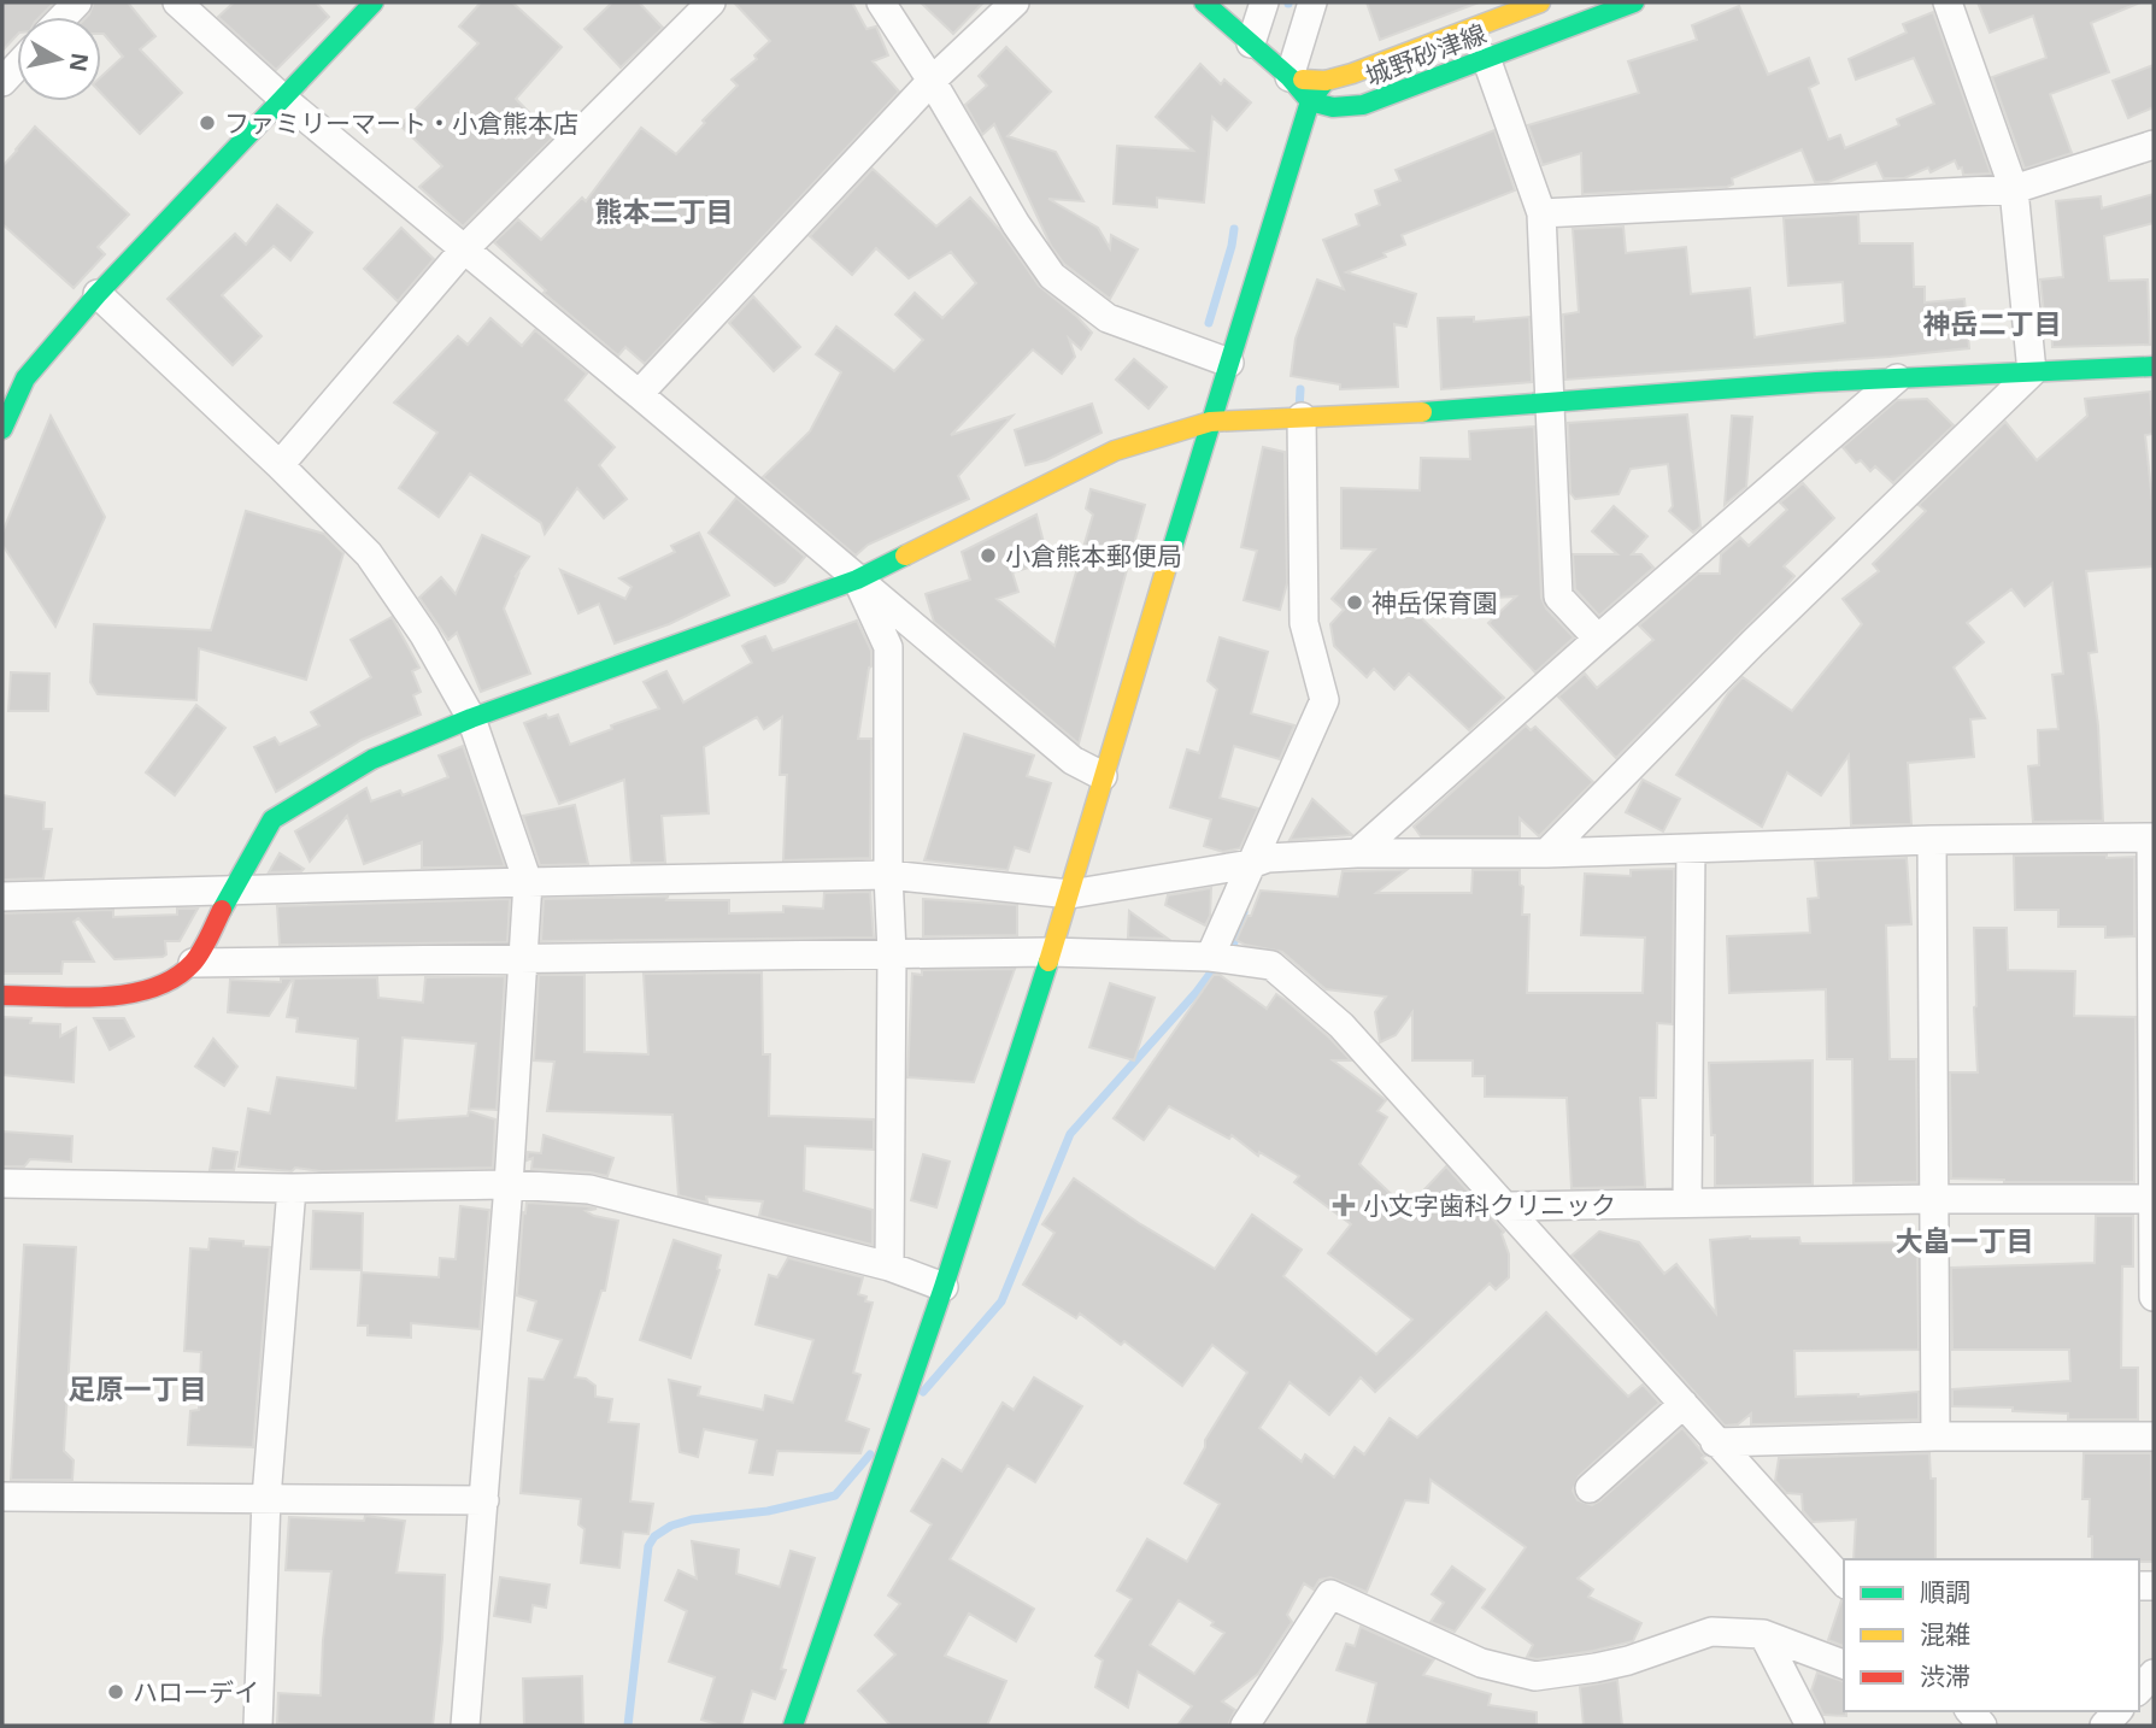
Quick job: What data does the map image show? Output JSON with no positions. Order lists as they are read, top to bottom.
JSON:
{
  "streets": {
    "street": ["城野砂津線"]
  },
  "districts": [
    "熊本二丁目",
    "神岳二丁目",
    "大畠一丁目",
    "足原一丁目"
  ],
  "places": {
    "other": [
      "ファミリーマート・小倉熊本店",
      "小倉熊本郵便局",
      "神岳保育園",
      "ハローデイ"
    ],
    "health": ["小文字歯科クリニック"]
  },
  "legend": ["順調", "混雑", "渋滞"],
  "north": "right"
}
